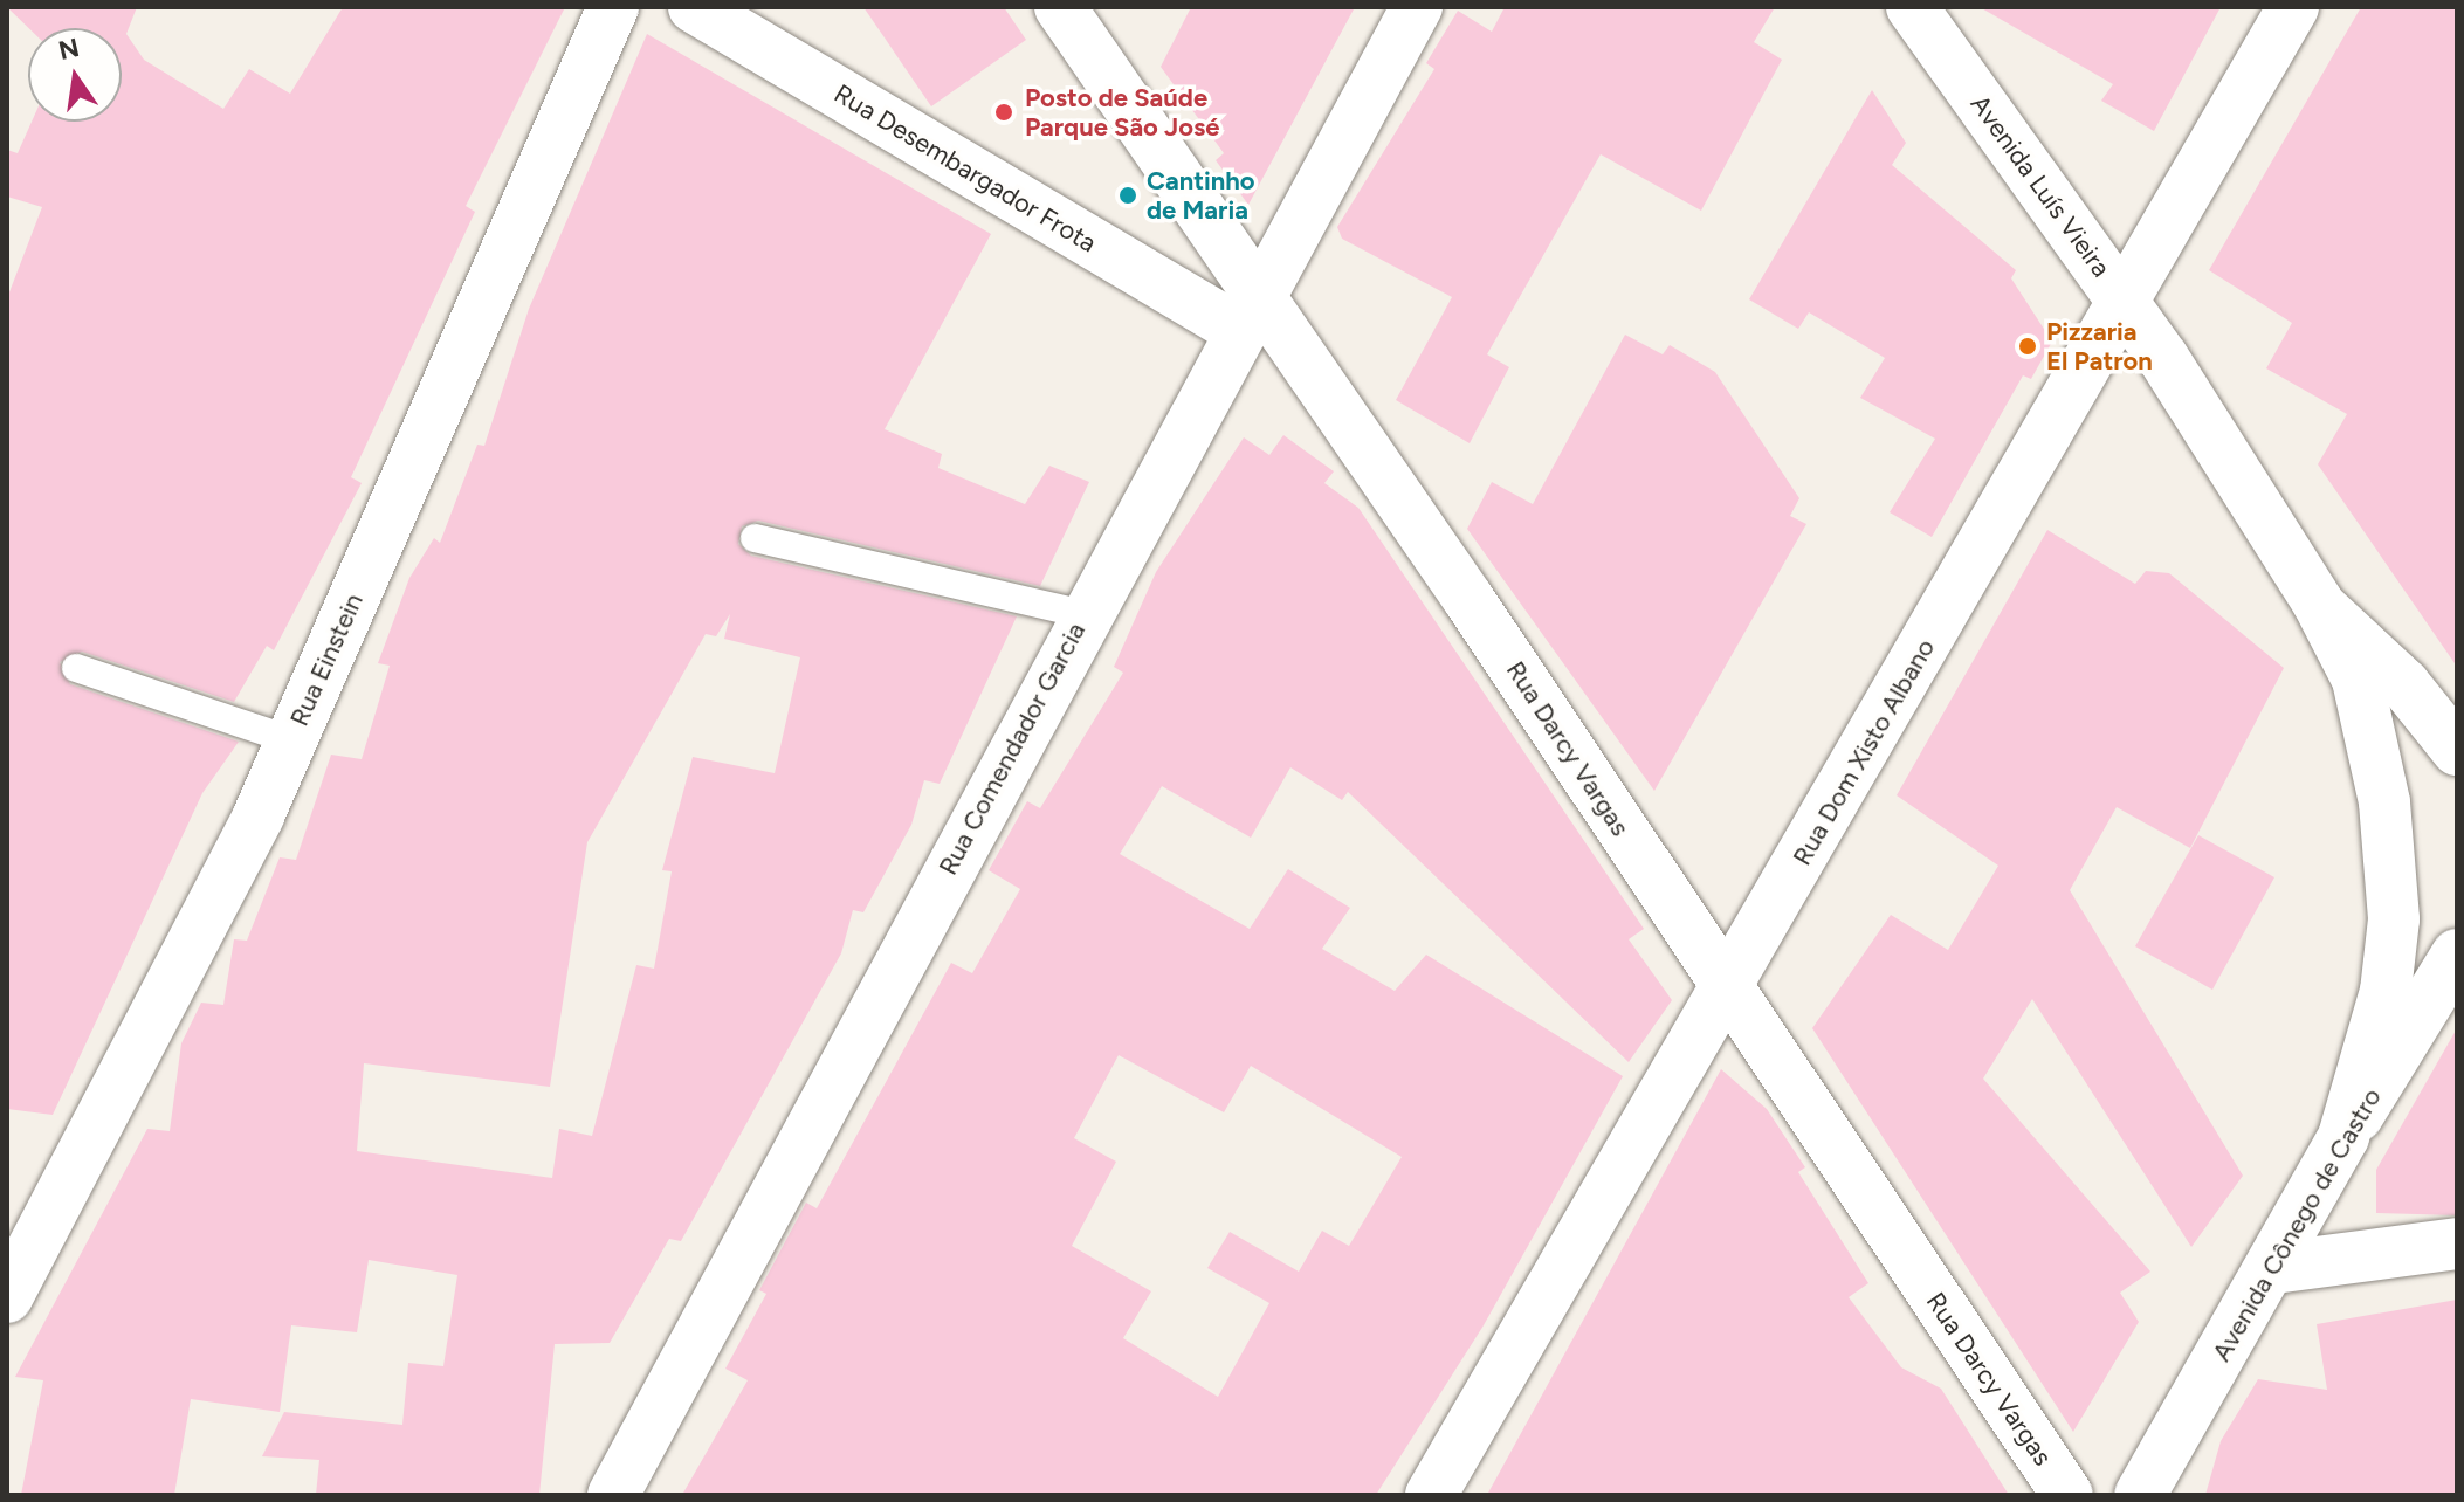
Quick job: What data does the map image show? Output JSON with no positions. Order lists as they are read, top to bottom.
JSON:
{
  "streets": {
    "street": [
      "Rua Desembargador Frota",
      "Avenida Luís Vieira",
      "Rua Einstein",
      "Rua Comendador Garcia",
      "Rua Darcy Vargas",
      "Rua Dom Xisto Albano",
      "Avenida Cônego de Castro"
    ]
  },
  "crossings": [
    ["Rua Desembargador Frota", "Rua Comendador Garcia"],
    ["Rua Desembargador Frota", "Rua Darcy Vargas"],
    ["Avenida Luís Vieira", "Rua Dom Xisto Albano"],
    ["Avenida Luís Vieira", "Avenida Cônego de Castro"],
    ["Rua Comendador Garcia", "Rua Darcy Vargas"],
    ["Rua Darcy Vargas", "Rua Dom Xisto Albano"]
  ],
  "places": ["Posto de Saúde Parque São José", "Cantinho de Maria", "Pizzaria El Patron"],
  "north": "top"
}
